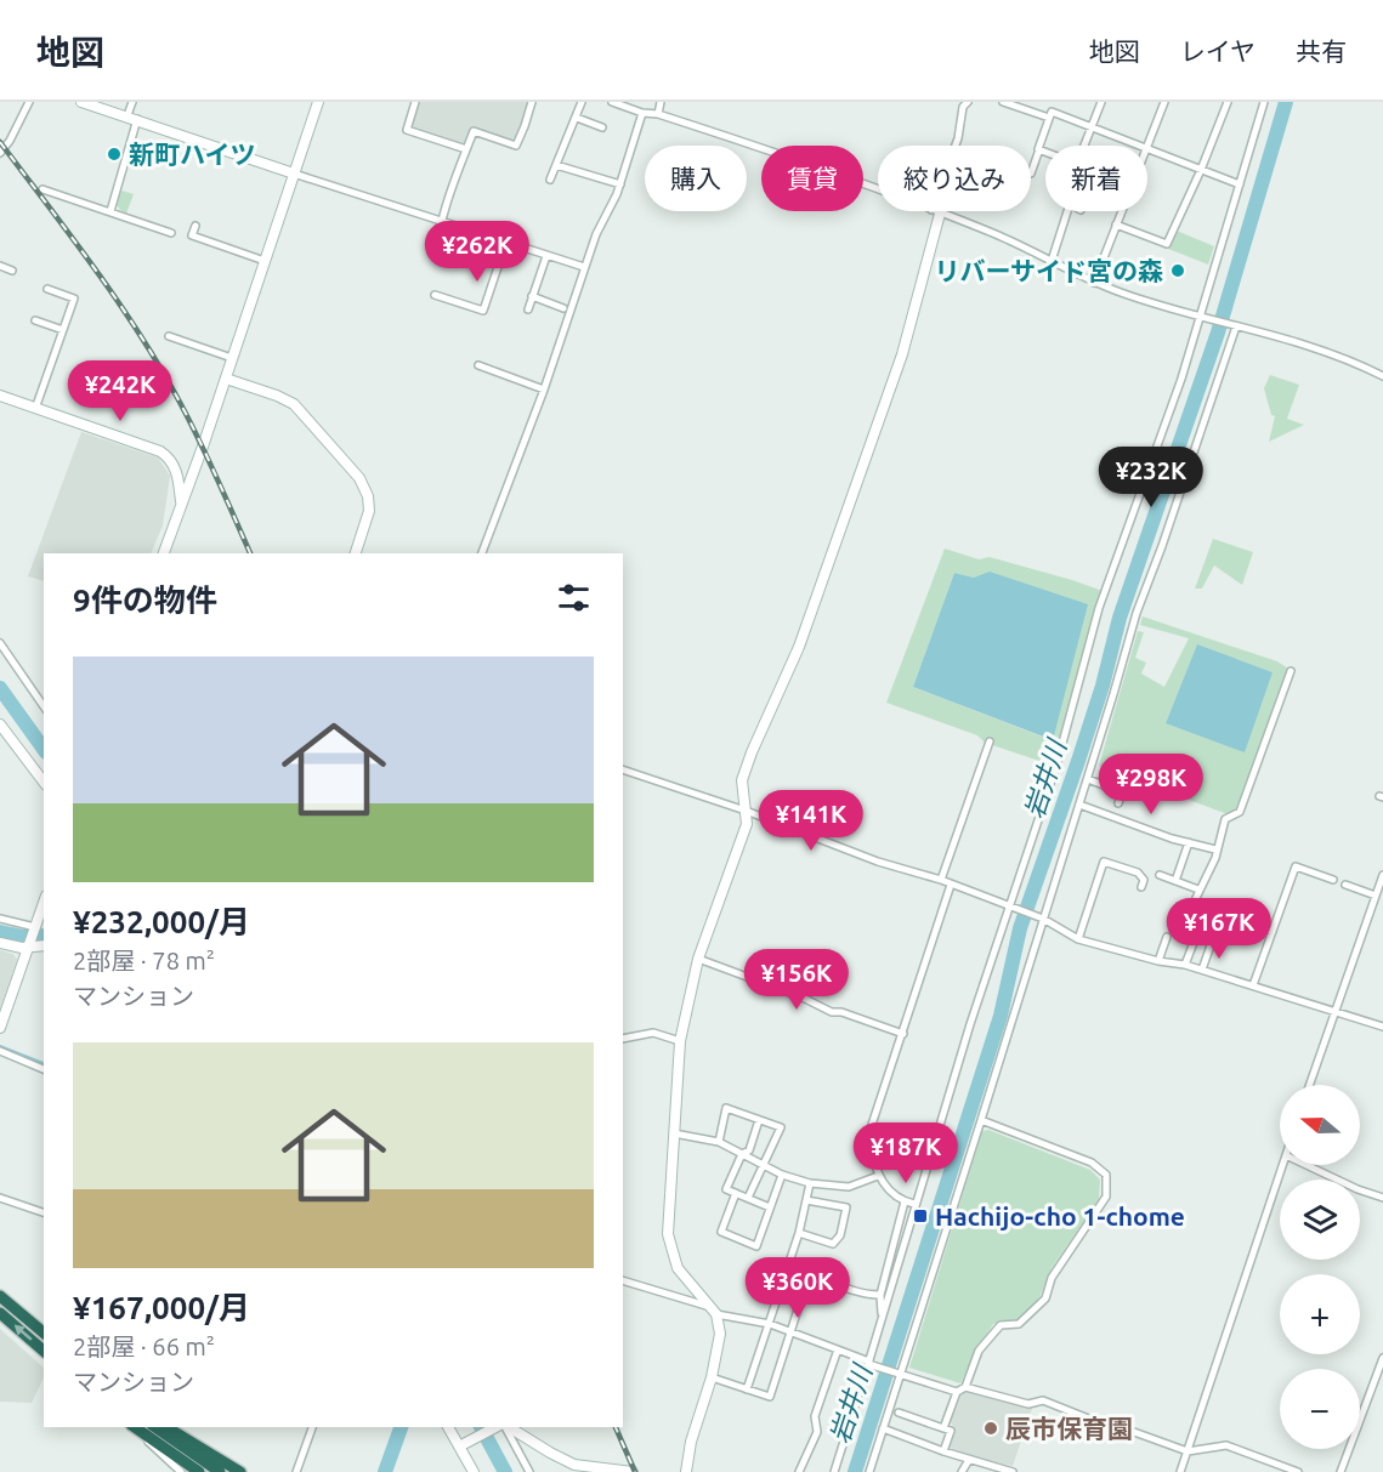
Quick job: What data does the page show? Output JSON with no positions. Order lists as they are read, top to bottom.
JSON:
{
  "water": ["岩井川"],
  "places": {
    "other": ["新町ハイツ", "リバーサイド宮の森", "辰市保育園"],
    "transit": ["Hachijo-cho 1-chome"]
  },
  "north": "left",
  "page": {
    "header": "地図",
    "nav": ["地図", "レイヤ", "共有"],
    "chip": [
      "購入",
      "賃貸",
      "絞り込み",
      "新着"
    ],
    "price": [
      "¥262K",
      "¥242K",
      "¥232K",
      "¥298K",
      "¥141K",
      "¥167K",
      "¥156K",
      "¥187K",
      "¥360K"
    ],
    "heading": "9件の物件",
    "list": [
      {
        "name": "¥232,000/月",
        "note": "2部屋 · 78 m² · マンション"
      },
      {
        "name": "¥167,000/月",
        "note": "2部屋 · 66 m² · マンション"
      }
    ],
    "map_buttons": ["+", "−"]
  }
}
